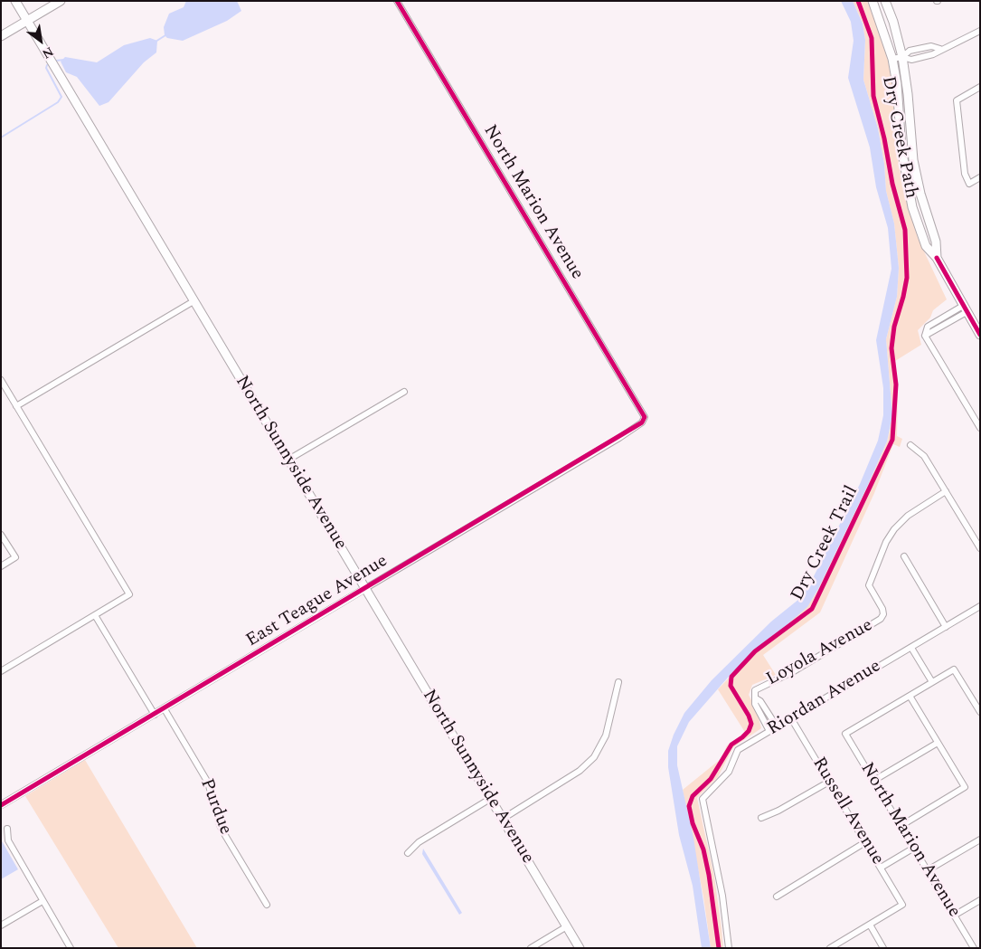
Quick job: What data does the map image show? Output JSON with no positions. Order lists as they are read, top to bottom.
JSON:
{
  "streets": {
    "main road": ["North Sunnyside Avenue"],
    "street": [
      "North Marion Avenue",
      "East Teague Avenue",
      "Loyola Avenue",
      "Riordan Avenue",
      "Purdue",
      "Russell Avenue"
    ],
    "cycle path": ["Dry Creek Path"]
  },
  "crossings": [
    ["North Marion Avenue", "East Teague Avenue"],
    ["North Sunnyside Avenue", "East Teague Avenue"],
    ["East Teague Avenue", "Purdue"],
    ["Riordan Avenue", "Russell Avenue"]
  ],
  "north": "bottom right"
}
